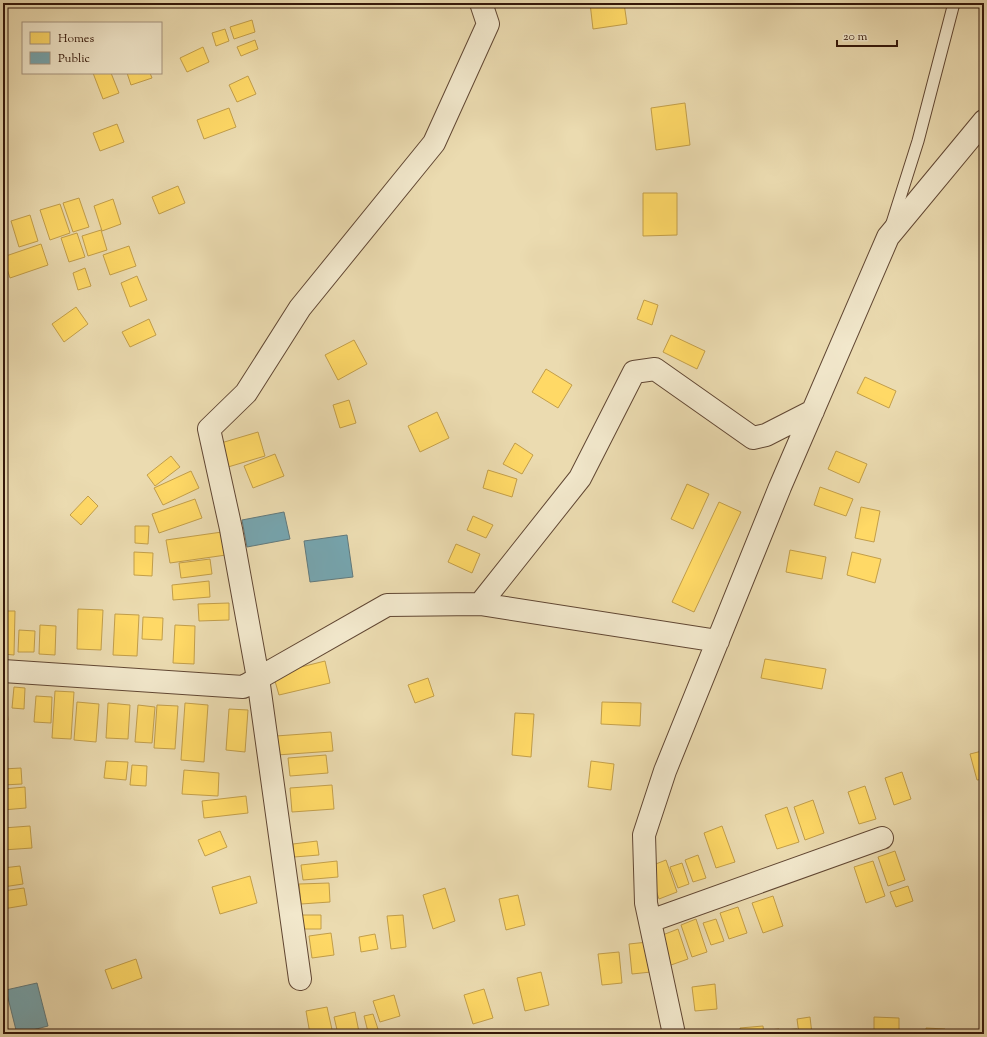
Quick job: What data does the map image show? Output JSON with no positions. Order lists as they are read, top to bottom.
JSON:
{
  "legend": ["Homes", "Public"],
  "scale_bar": "20 m"
}
